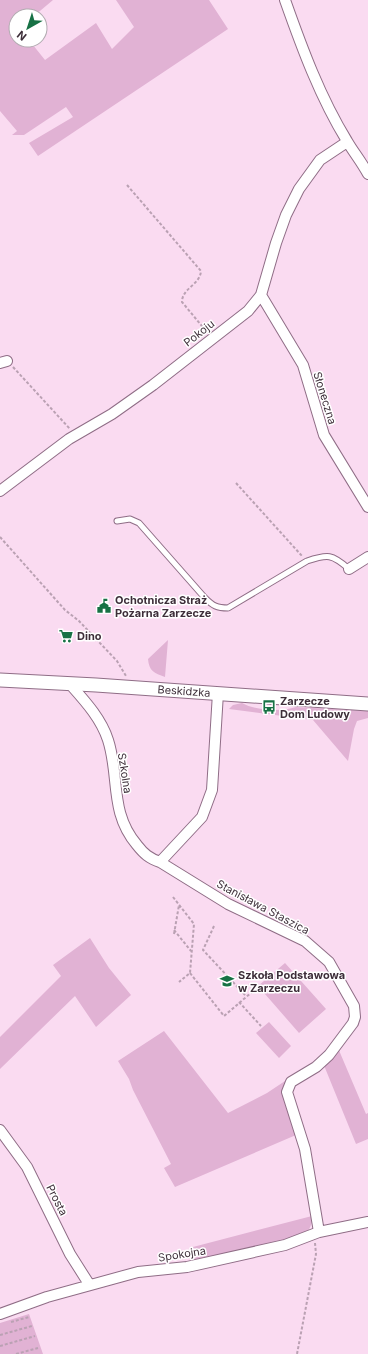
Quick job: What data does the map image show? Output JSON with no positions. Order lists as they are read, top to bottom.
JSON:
{
  "streets": {
    "street": [
      "Pokoju",
      "Słoneczna",
      "Beskidzka",
      "Szkolna",
      "Stanisława Staszica",
      "Prosta",
      "Spokojna"
    ]
  },
  "crossings": [
    ["Pokoju", "Słoneczna"],
    ["Beskidzka", "Szkolna"],
    ["Szkolna", "Stanisława Staszica"],
    ["Stanisława Staszica", "Spokojna"],
    ["Prosta", "Spokojna"]
  ],
  "places": {
    "public building": ["Ochotnicza Straż Pożarna Zarzecze"],
    "supermarket": ["Dino"],
    "bus stop": ["Zarzecze Dom Ludowy"],
    "school or university": ["Szkoła Podstawowa w Zarzeczu"]
  },
  "north": "bottom left"
}
